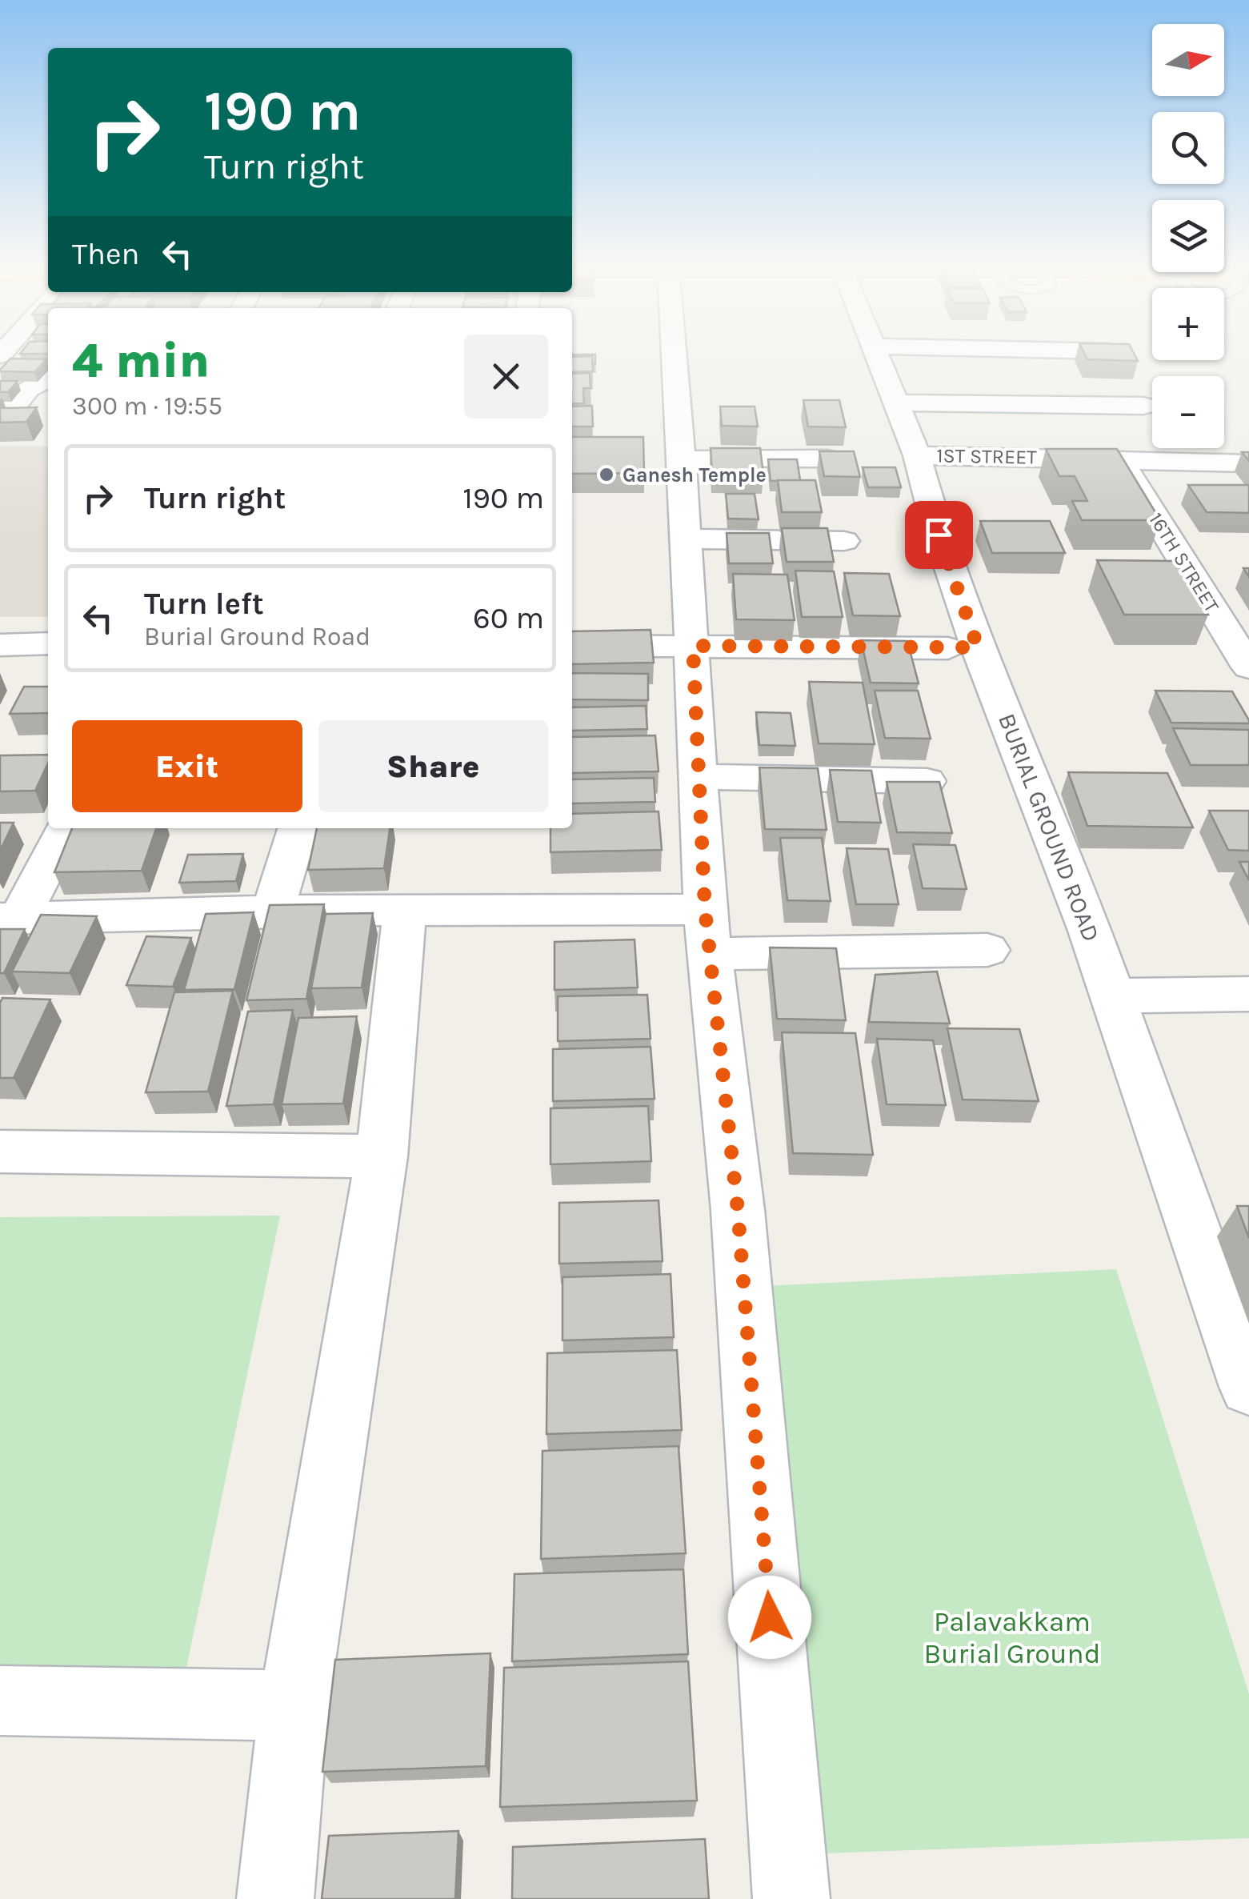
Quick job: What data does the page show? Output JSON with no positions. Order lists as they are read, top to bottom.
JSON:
{
  "streets": {
    "street": ["1ST STREET", "16TH STREET", "BURIAL GROUND ROAD"]
  },
  "crossings": [
    ["1ST STREET", "16TH STREET"],
    ["1ST STREET", "BURIAL GROUND ROAD"]
  ],
  "parks": ["Palavakkam Burial Ground"],
  "places": ["Ganesh Temple"],
  "north": "right",
  "page": {
    "map_buttons": ["+", "−"],
    "turn": ["190 m", "Turn right"],
    "then": "Then",
    "heading": ["4 min", "300 m · 19:55"],
    "list": [
      {
        "name": "Turn right",
        "value": "190 m"
      },
      {
        "name": "Turn left",
        "note": "Burial Ground Road",
        "value": "60 m"
      }
    ],
    "buttons": ["Exit", "Share"]
  }
}
